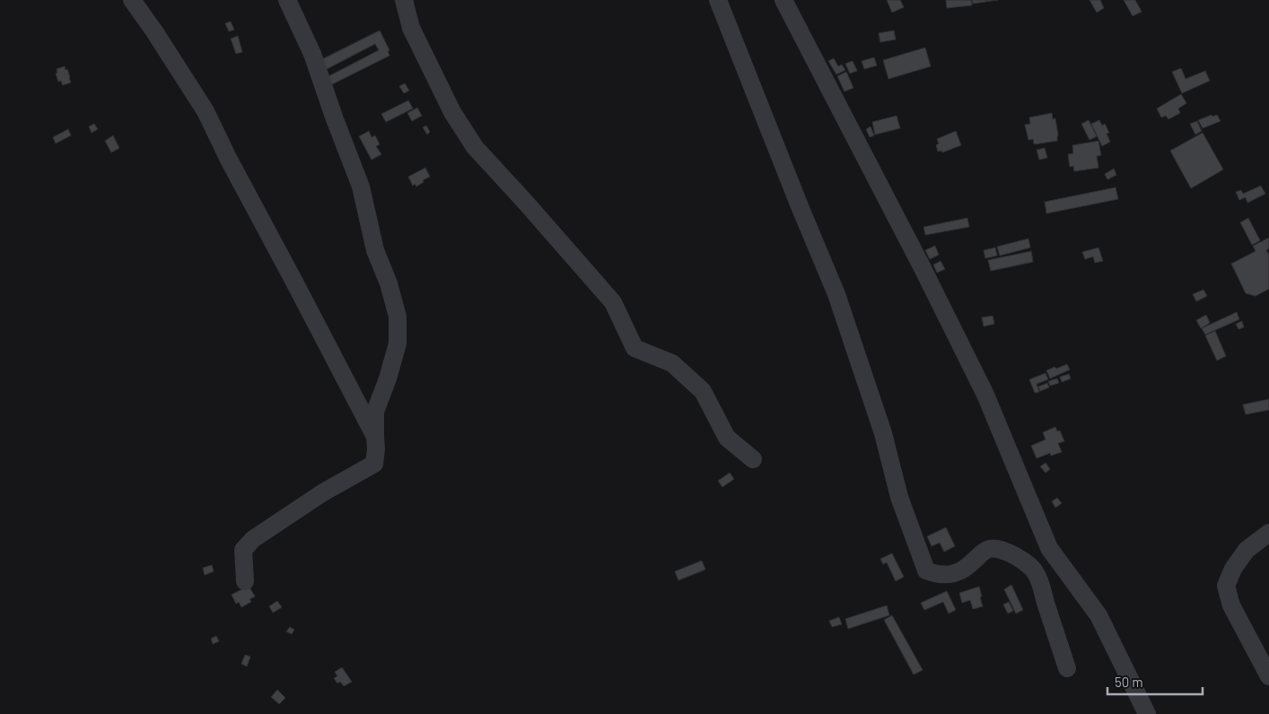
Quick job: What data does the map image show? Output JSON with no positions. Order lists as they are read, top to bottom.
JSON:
{
  "scale_bar": "50 m"
}
